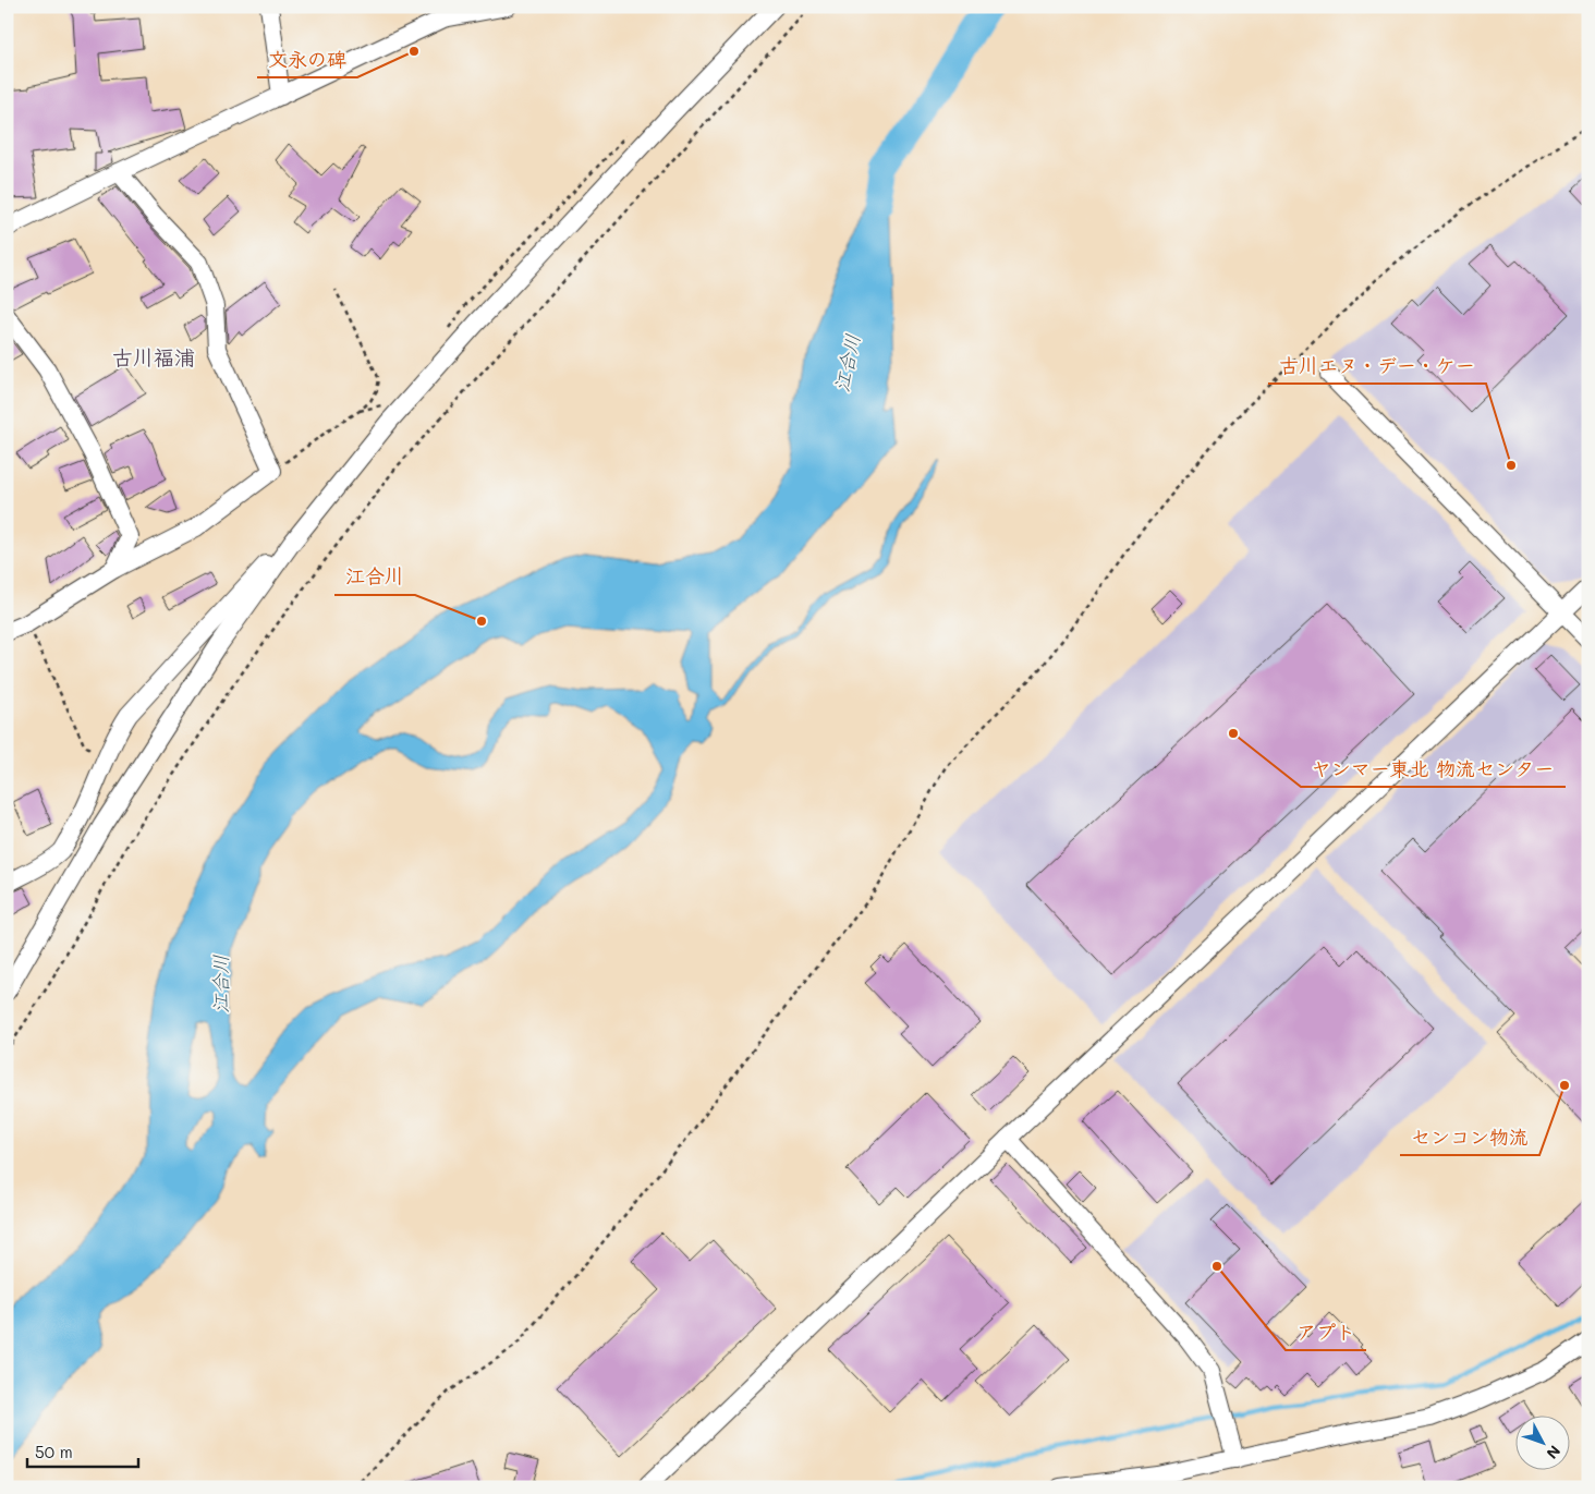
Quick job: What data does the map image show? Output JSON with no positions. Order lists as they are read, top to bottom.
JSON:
{
  "districts": ["古川福浦"],
  "water": ["江合川"],
  "places": [
    "文永の碑",
    "古川エヌ・デー・ケー",
    "江合川",
    "ヤンマー東北 物流センター",
    "センコン物流",
    "アプト"
  ],
  "scale_bar": "50 m",
  "north": "bottom right"
}
